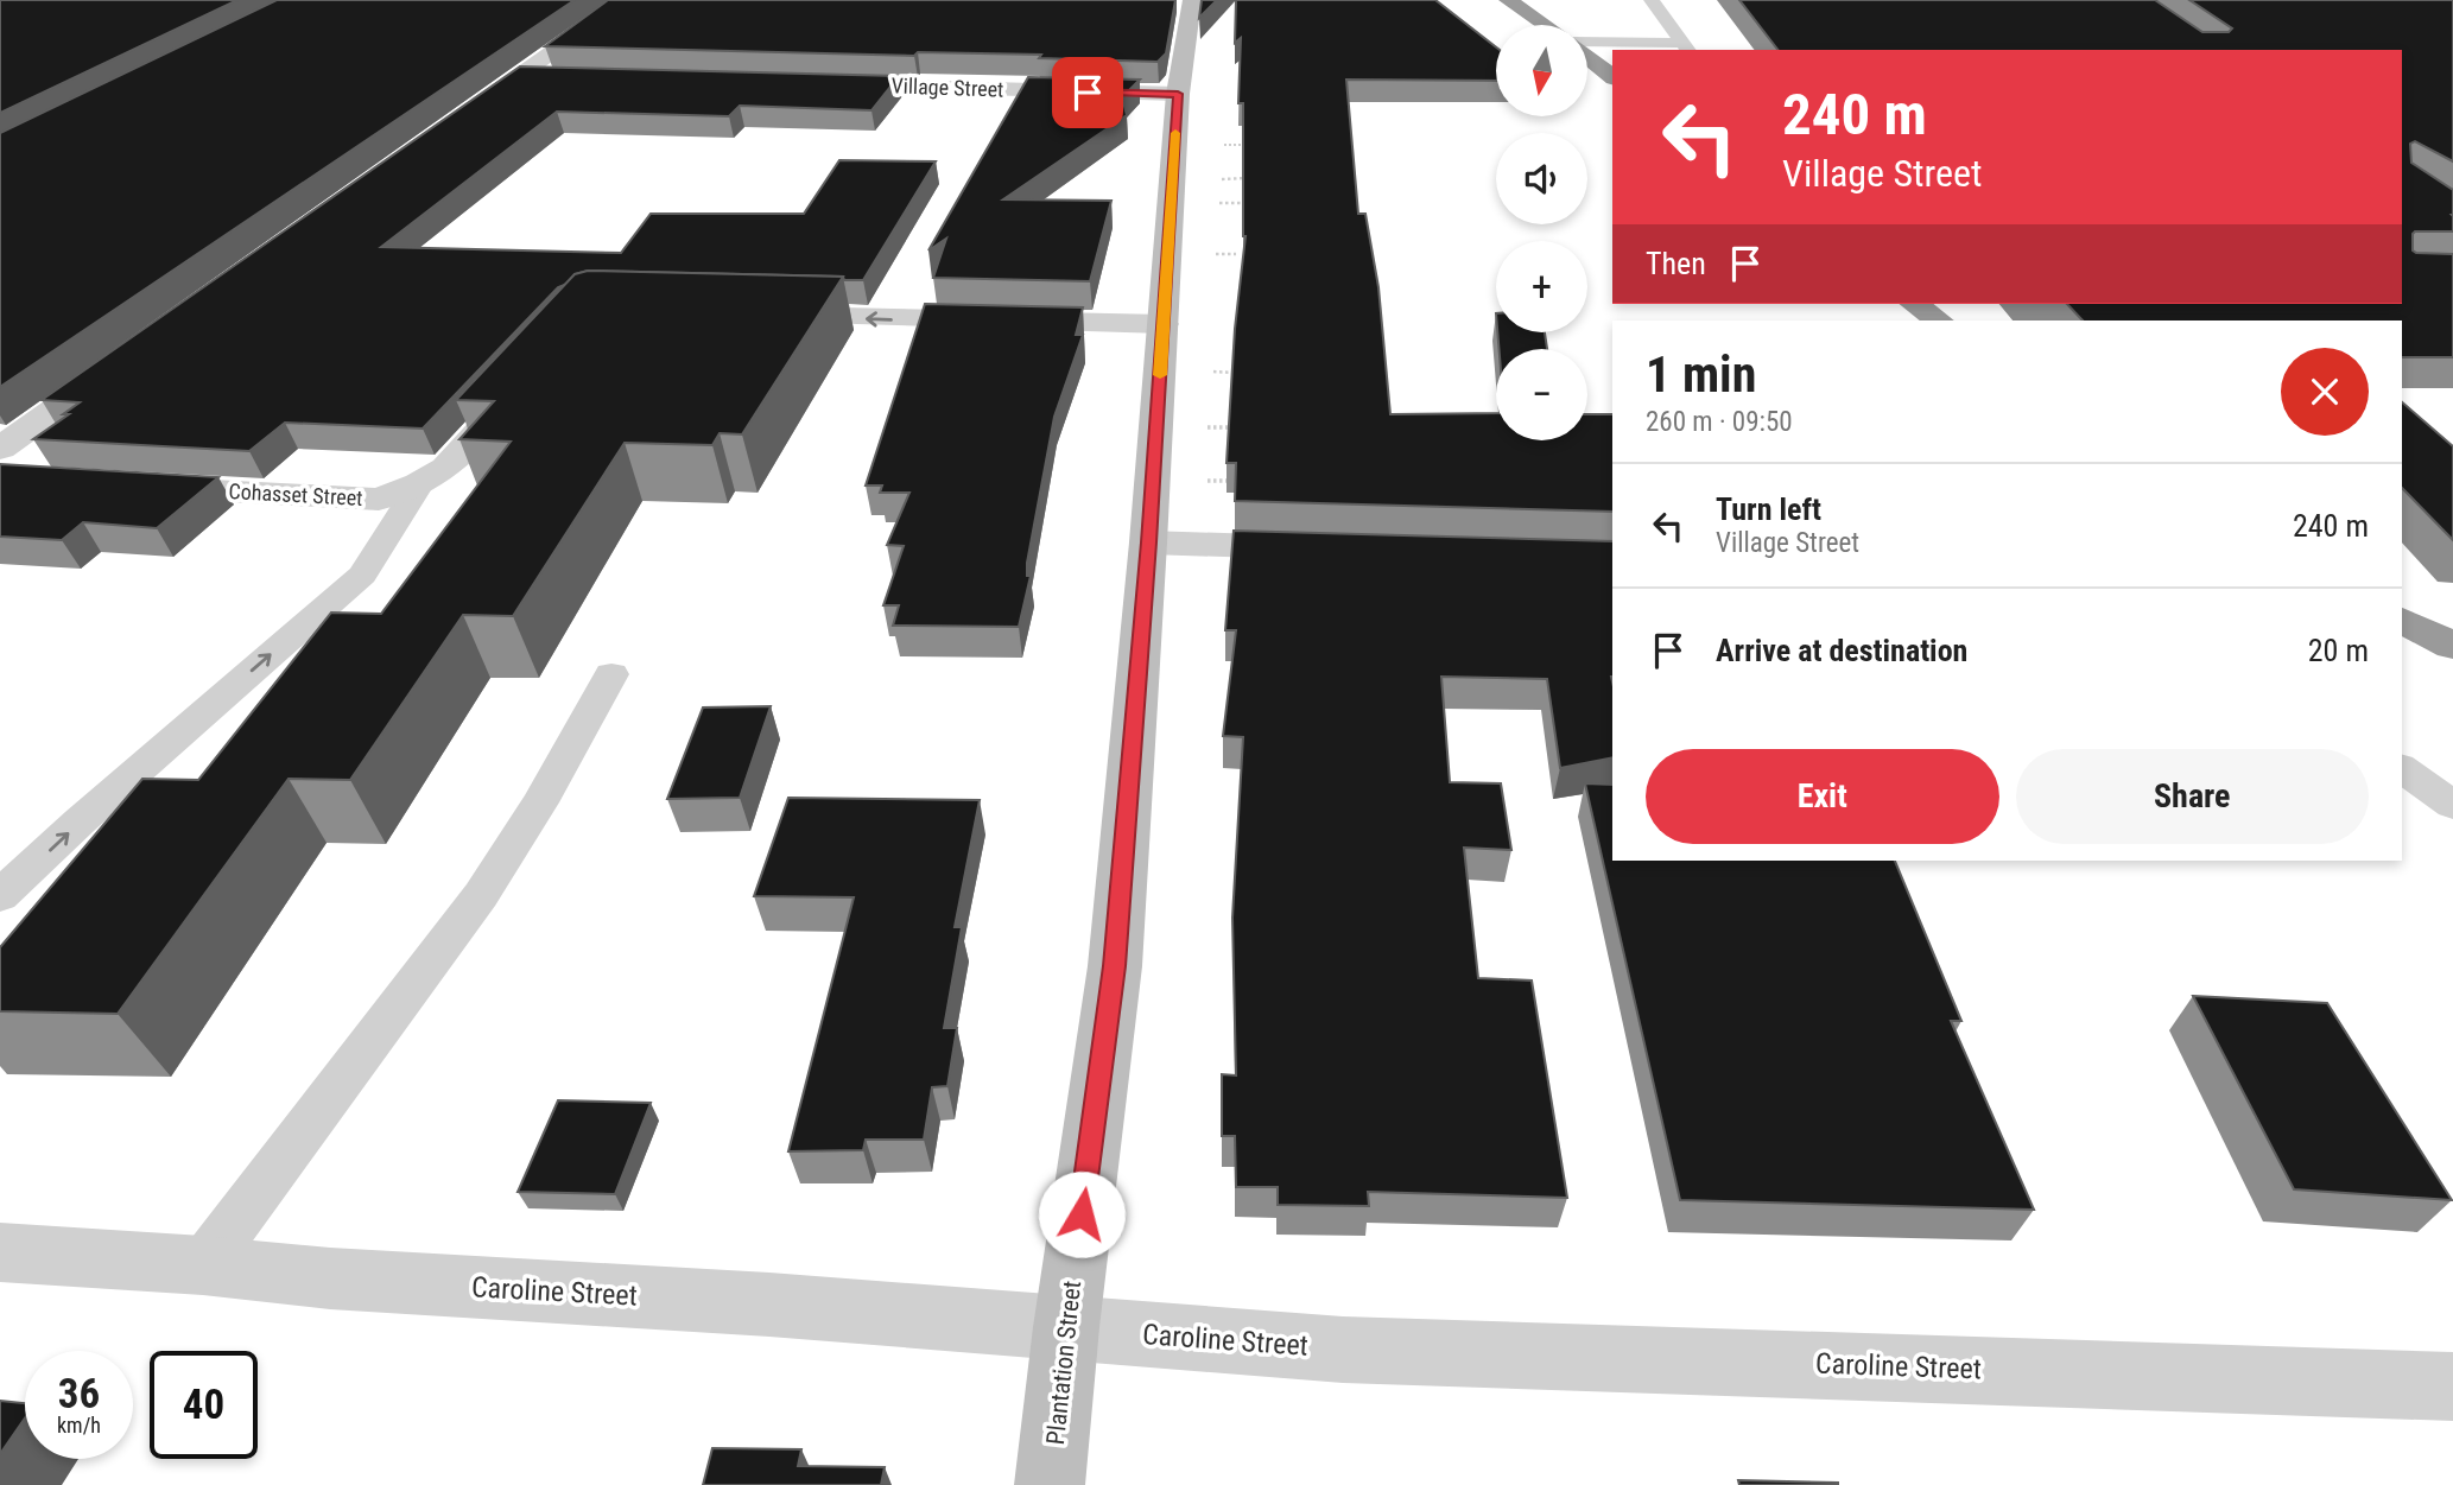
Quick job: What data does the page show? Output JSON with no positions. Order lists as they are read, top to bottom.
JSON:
{
  "streets": {
    "street": [
      "Village Street",
      "Cohasset Street",
      "Caroline Street",
      "Plantation Street"
    ]
  },
  "crossings": [
    ["Village Street", "Plantation Street"],
    ["Caroline Street", "Plantation Street"]
  ],
  "north": "bottom",
  "page": {
    "map_buttons": ["+", "−"],
    "turn": ["240 m", "Village Street"],
    "then": "Then",
    "heading": ["1 min", "260 m · 09:50"],
    "list": [
      {
        "name": "Turn left",
        "note": "Village Street",
        "value": "240 m"
      },
      {
        "name": "Arrive at destination",
        "value": "20 m"
      }
    ],
    "buttons": ["Exit", "Share"],
    "speed": "36 km/h",
    "limit": "40"
  }
}
